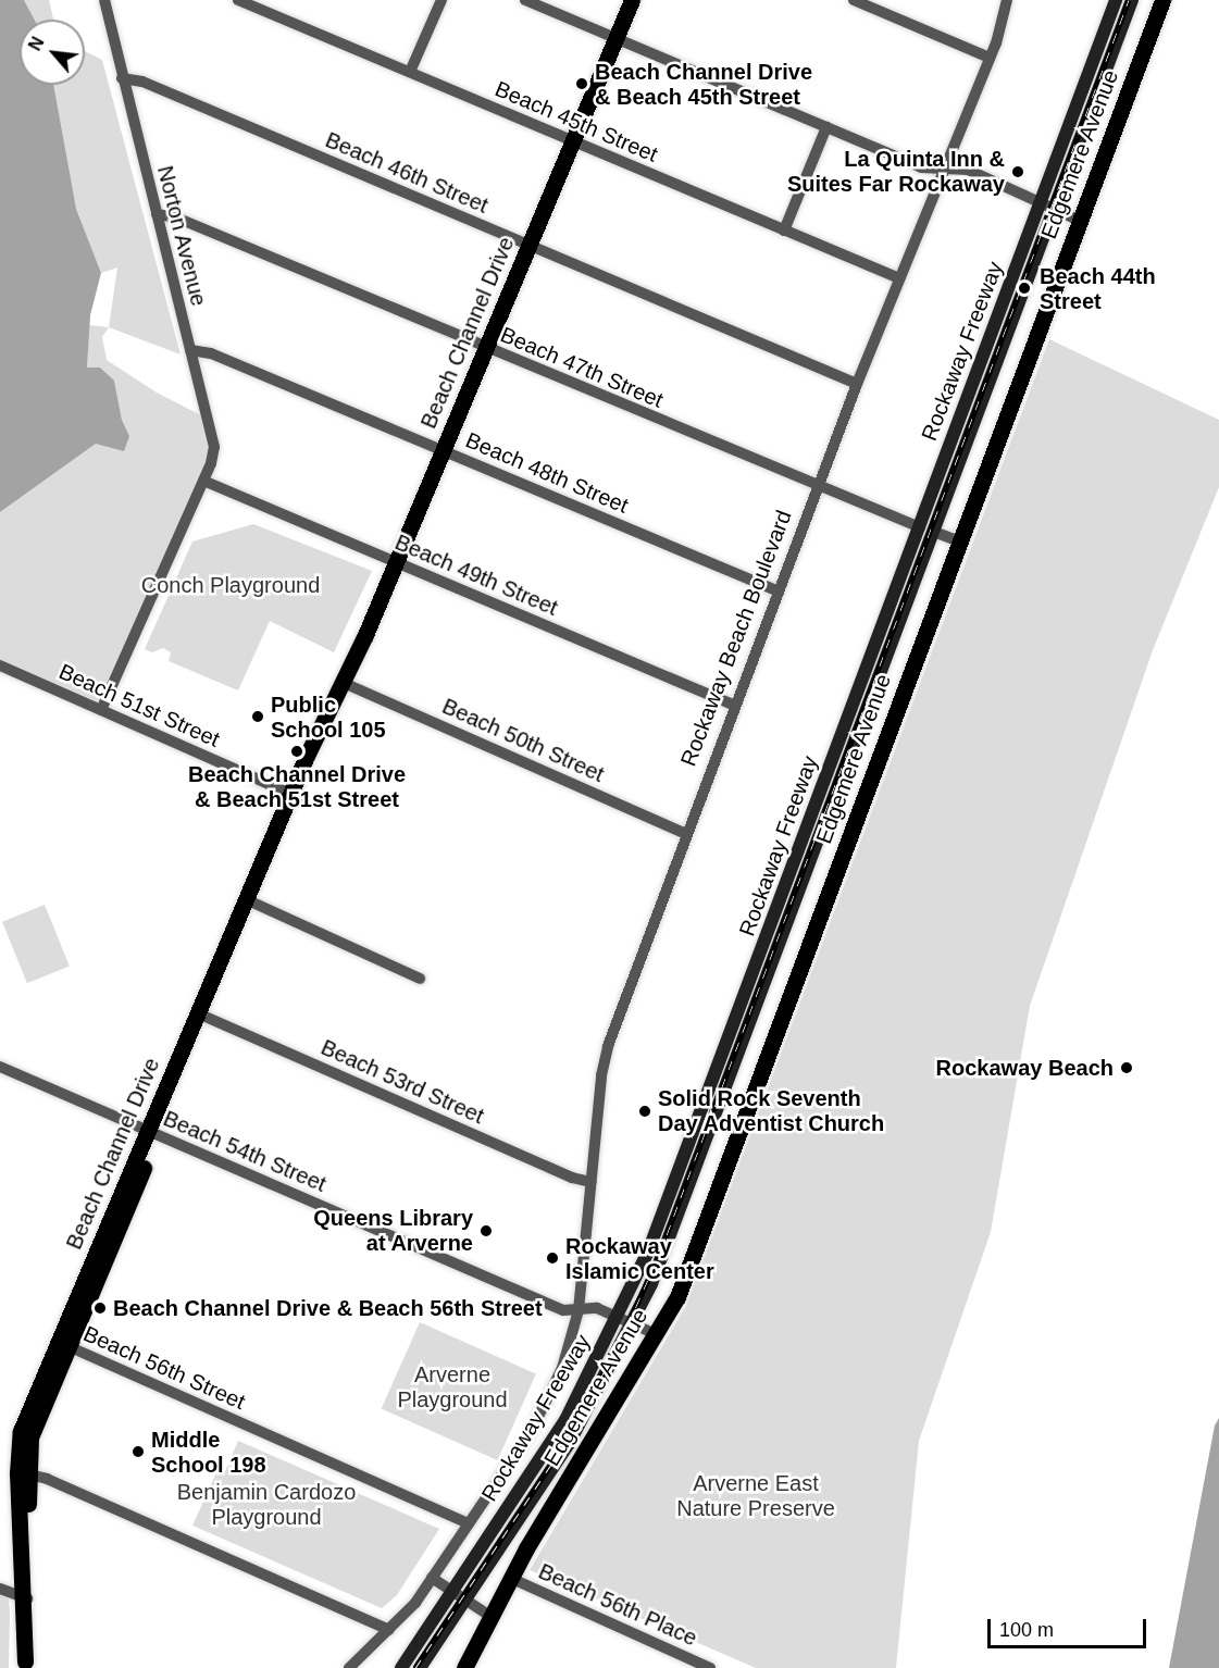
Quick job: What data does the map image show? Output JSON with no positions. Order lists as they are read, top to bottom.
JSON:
{
  "streets": {
    "main road": ["Edgemere Avenue", "Beach Channel Drive"],
    "street": [
      "Beach 45th Street",
      "Beach 46th Street",
      "Norton Avenue",
      "Rockaway Freeway",
      "Beach 47th Street",
      "Beach 48th Street",
      "Beach 49th Street",
      "Rockaway Beach Boulevard",
      "Beach 51st Street",
      "Beach 50th Street",
      "Beach 53rd Street",
      "Beach 54th Street",
      "Beach 56th Street",
      "Beach 56th Place"
    ]
  },
  "crossings": [
    ["Beach 45th Street", "Beach Channel Drive"],
    ["Beach 45th Street", "Rockaway Beach Boulevard"],
    ["Edgemere Avenue", "Beach 54th Street"],
    ["Edgemere Avenue", "Beach 56th Place"],
    ["Beach 46th Street", "Norton Avenue"],
    ["Beach 46th Street", "Beach Channel Drive"],
    ["Beach 46th Street", "Rockaway Beach Boulevard"],
    ["Norton Avenue", "Beach 47th Street"],
    ["Norton Avenue", "Beach 48th Street"],
    ["Norton Avenue", "Beach 49th Street"],
    ["Norton Avenue", "Beach 51st Street"],
    ["Beach Channel Drive", "Beach 47th Street"],
    ["Beach Channel Drive", "Beach 48th Street"],
    ["Beach Channel Drive", "Beach 49th Street"],
    ["Beach Channel Drive", "Beach 51st Street"],
    ["Beach Channel Drive", "Beach 50th Street"],
    ["Beach Channel Drive", "Beach 53rd Street"],
    ["Beach Channel Drive", "Beach 54th Street"],
    ["Beach Channel Drive", "Beach 56th Street"],
    ["Rockaway Freeway", "Beach 47th Street"],
    ["Rockaway Freeway", "Beach 54th Street"],
    ["Beach 47th Street", "Rockaway Beach Boulevard"],
    ["Beach 48th Street", "Rockaway Beach Boulevard"],
    ["Beach 49th Street", "Rockaway Beach Boulevard"],
    ["Rockaway Beach Boulevard", "Beach 50th Street"],
    ["Rockaway Beach Boulevard", "Beach 53rd Street"],
    ["Rockaway Beach Boulevard", "Beach 54th Street"],
    ["Rockaway Beach Boulevard", "Beach 56th Street"]
  ],
  "parks": [
    "Conch Playground",
    "Arverne Playground",
    "Arverne East Nature Preserve",
    "Benjamin Cardozo Playground"
  ],
  "places": [
    "Beach Channel Drive & Beach 45th Street",
    "La Quinta Inn & Suites Far Rockaway",
    "Beach 44th Street",
    "Public School 105",
    "Beach Channel Drive & Beach 51st Street",
    "Rockaway Beach",
    "Solid Rock Seventh Day Adventist Church",
    "Queens Library at Arverne",
    "Rockaway Islamic Center",
    "Beach Channel Drive & Beach 56th Street",
    "Middle School 198"
  ],
  "scale_bar": "100 m",
  "north": "top left"
}
